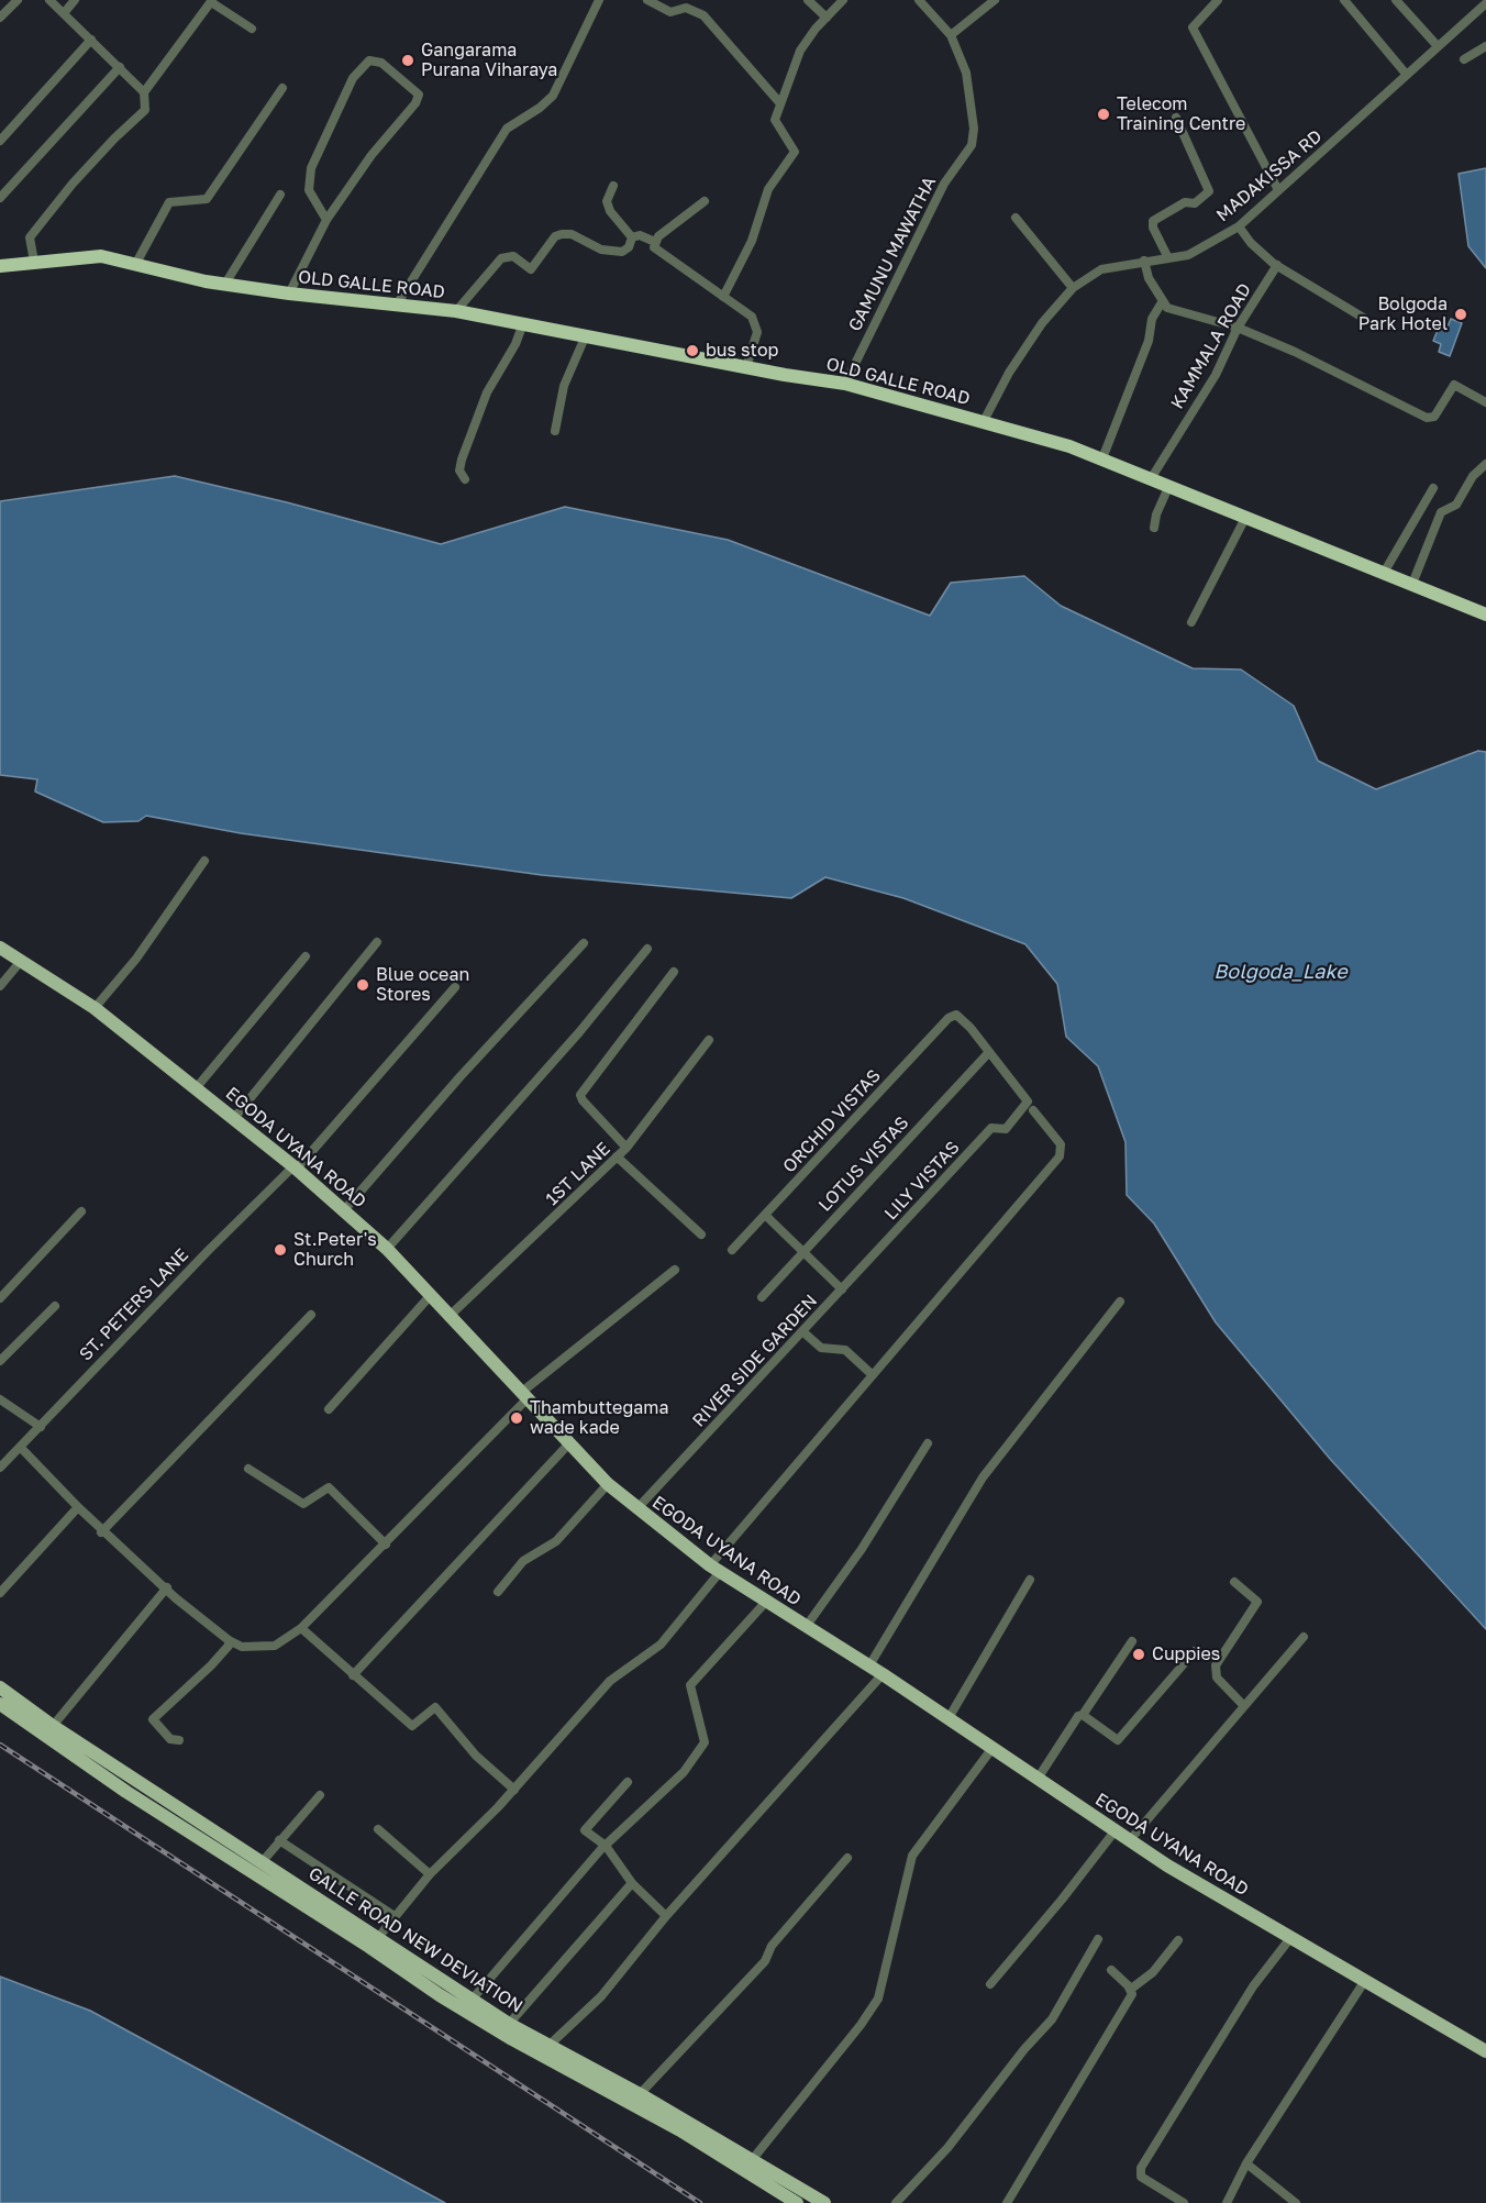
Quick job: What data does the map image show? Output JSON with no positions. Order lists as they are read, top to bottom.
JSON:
{
  "streets": {
    "highway": ["OLD GALLE ROAD"],
    "main road": ["EGODA UYANA ROAD", "GALLE ROAD NEW DEVIATION"],
    "street": [
      "MADAKISSA RD",
      "GAMUNU MAWATHA",
      "KAMMALA ROAD",
      "ORCHID VISTAS",
      "LOTUS VISTAS",
      "1ST LANE",
      "LILY VISTAS",
      "ST. PETERS LANE",
      "RIVER SIDE GARDEN"
    ]
  },
  "crossings": [
    ["MADAKISSA RD", "OLD GALLE ROAD"],
    ["GAMUNU MAWATHA", "OLD GALLE ROAD"],
    ["OLD GALLE ROAD", "KAMMALA ROAD"],
    ["ORCHID VISTAS", "LOTUS VISTAS"],
    ["ORCHID VISTAS", "LILY VISTAS"],
    ["EGODA UYANA ROAD", "1ST LANE"],
    ["EGODA UYANA ROAD", "ST. PETERS LANE"],
    ["EGODA UYANA ROAD", "RIVER SIDE GARDEN"],
    ["LOTUS VISTAS", "LILY VISTAS"],
    ["LILY VISTAS", "RIVER SIDE GARDEN"]
  ],
  "water": ["Bolgoda_Lake"],
  "places": [
    "Gangarama Purana Viharaya",
    "Telecom Training Centre",
    "Bolgoda Park Hotel",
    "bus stop",
    "Blue ocean Stores",
    "St.Peter's Church",
    "Thambuttegama wade kade",
    "Cuppies"
  ]
}
